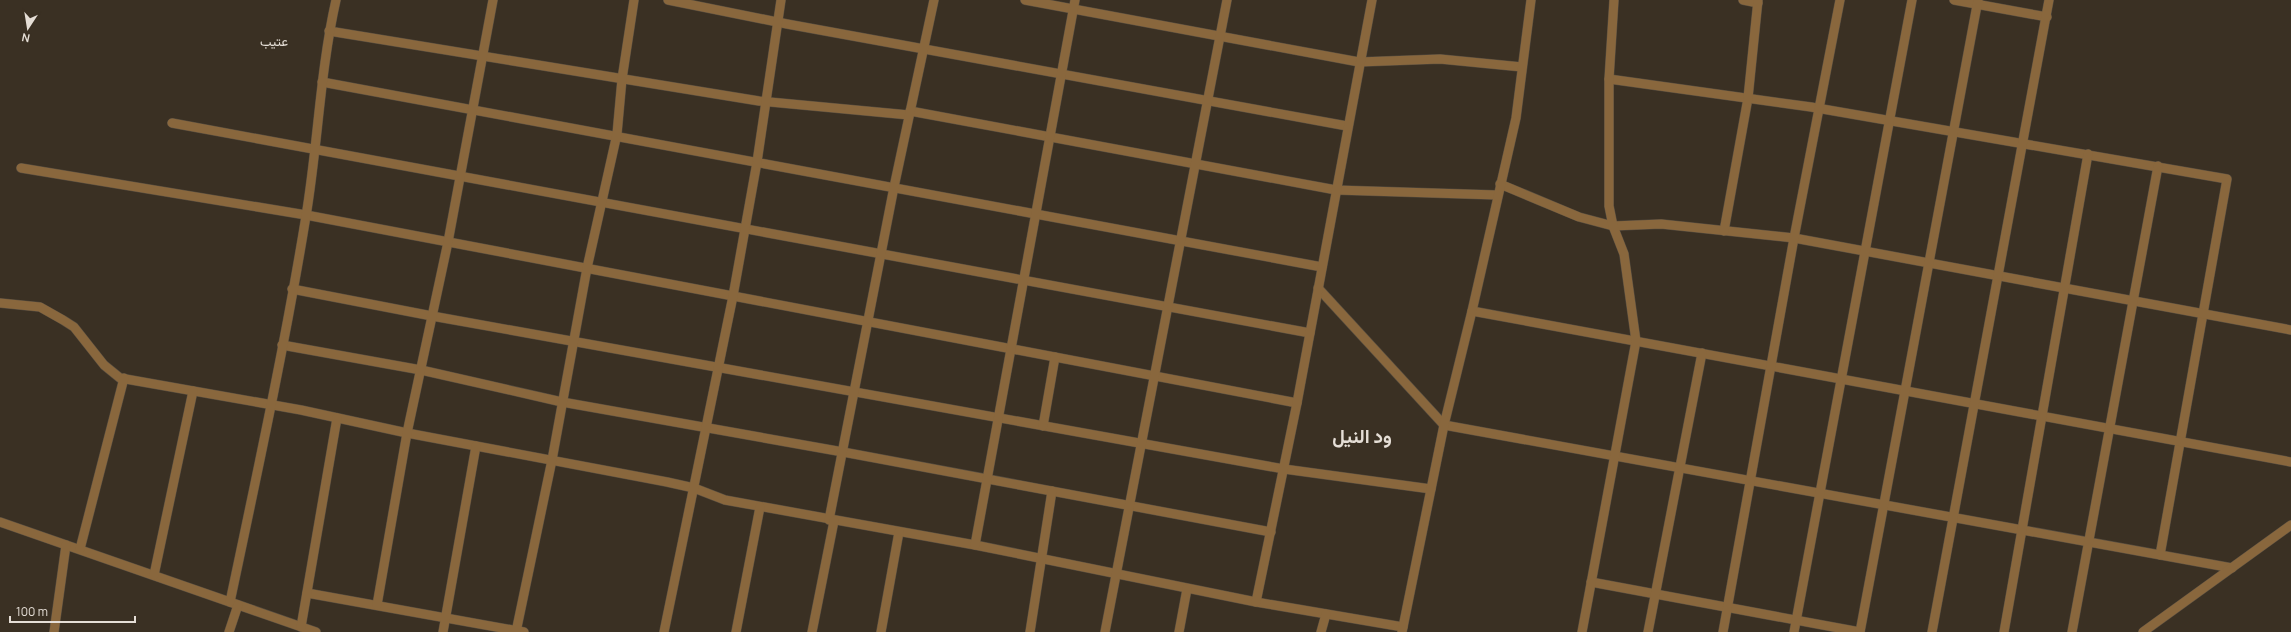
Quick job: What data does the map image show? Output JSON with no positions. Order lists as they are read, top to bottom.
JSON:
{
  "districts": ["عتيب", "ود النيل"],
  "scale_bar": "100 m",
  "north": "bottom"
}
